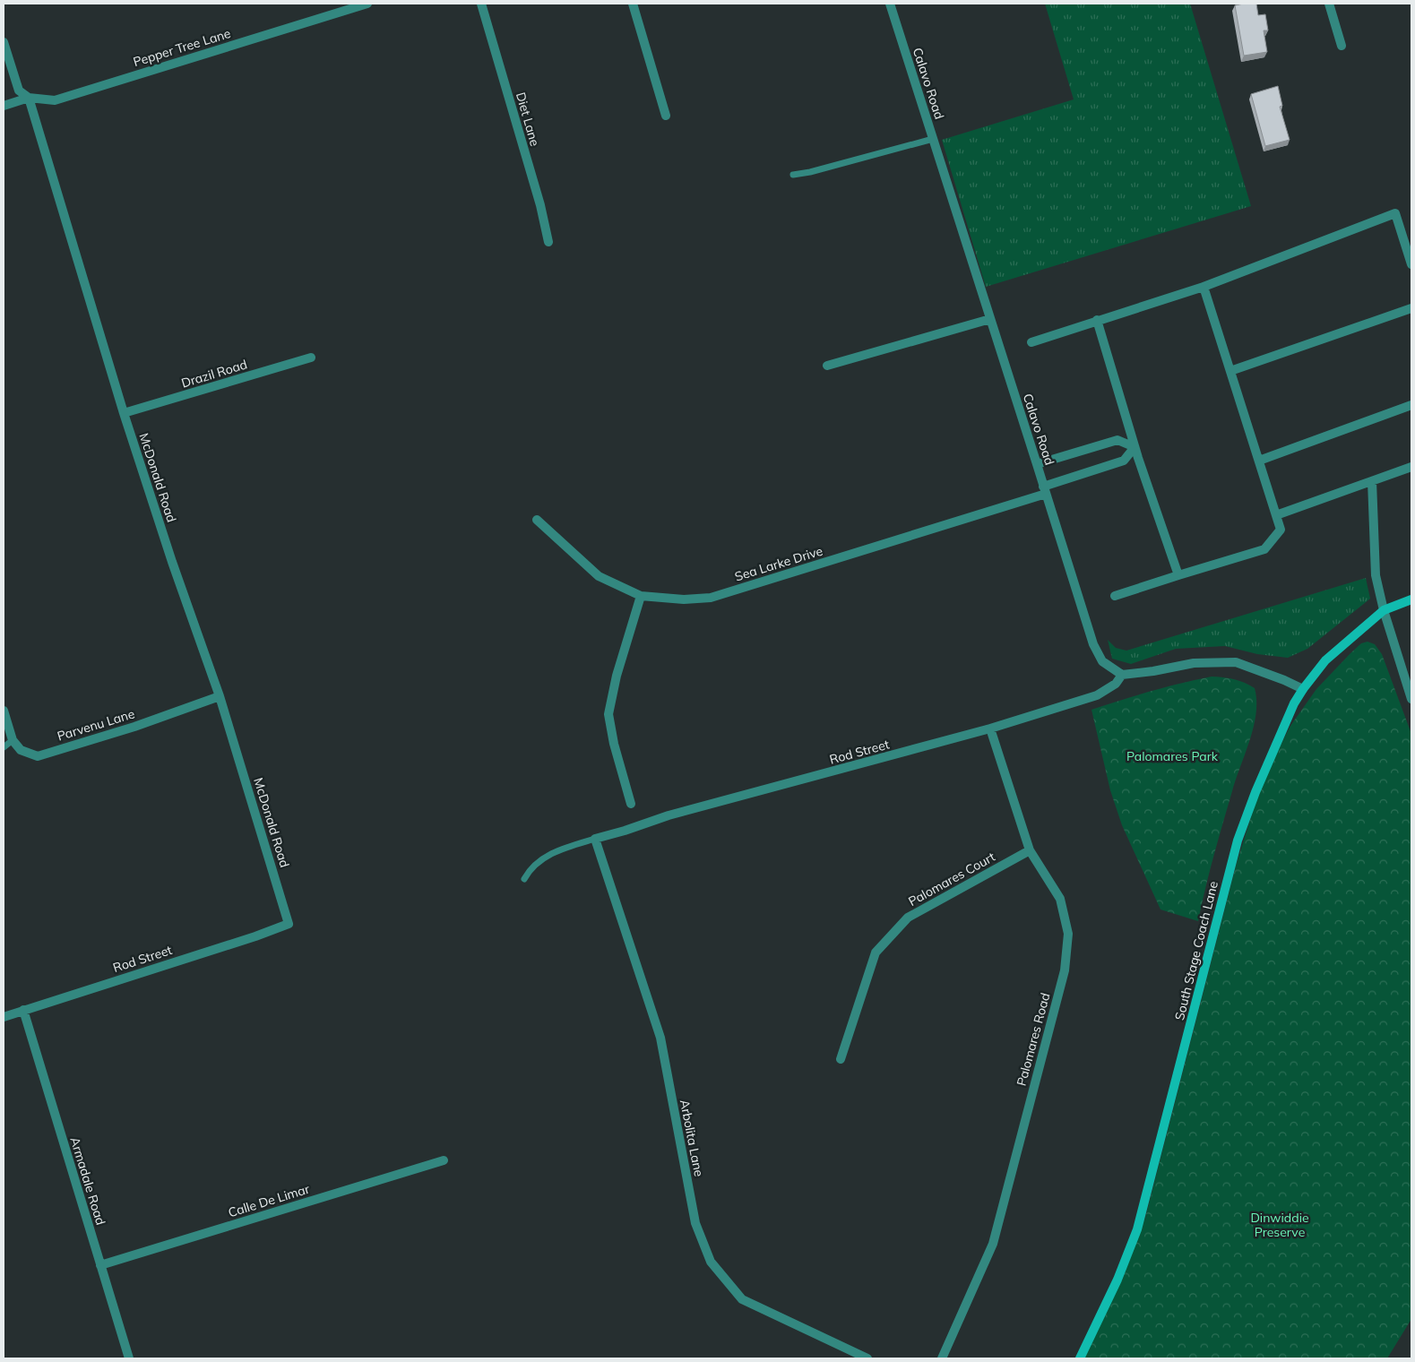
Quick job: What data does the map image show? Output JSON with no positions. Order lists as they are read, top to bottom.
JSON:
{
  "streets": {
    "main road": ["South Stage Coach Lane"],
    "street": [
      "Pepper Tree Lane",
      "Calavo Road",
      "Diet Lane",
      "Drazil Road",
      "McDonald Road",
      "Sea Larke Drive",
      "Parvenu Lane",
      "Rod Street",
      "Palomares Court",
      "Palomares Road",
      "Arbolita Lane",
      "Armadale Road",
      "Calle De Limar"
    ]
  },
  "crossings": [
    ["Pepper Tree Lane", "McDonald Road"],
    ["Calavo Road", "Sea Larke Drive"],
    ["Calavo Road", "Rod Street"],
    ["Drazil Road", "McDonald Road"],
    ["McDonald Road", "Parvenu Lane"],
    ["McDonald Road", "Rod Street"],
    ["Rod Street", "Palomares Road"],
    ["Rod Street", "Arbolita Lane"],
    ["Rod Street", "Armadale Road"],
    ["Palomares Court", "Palomares Road"],
    ["Armadale Road", "Calle De Limar"]
  ],
  "parks": ["Palomares Park", "Dinwiddie Preserve"]
}
